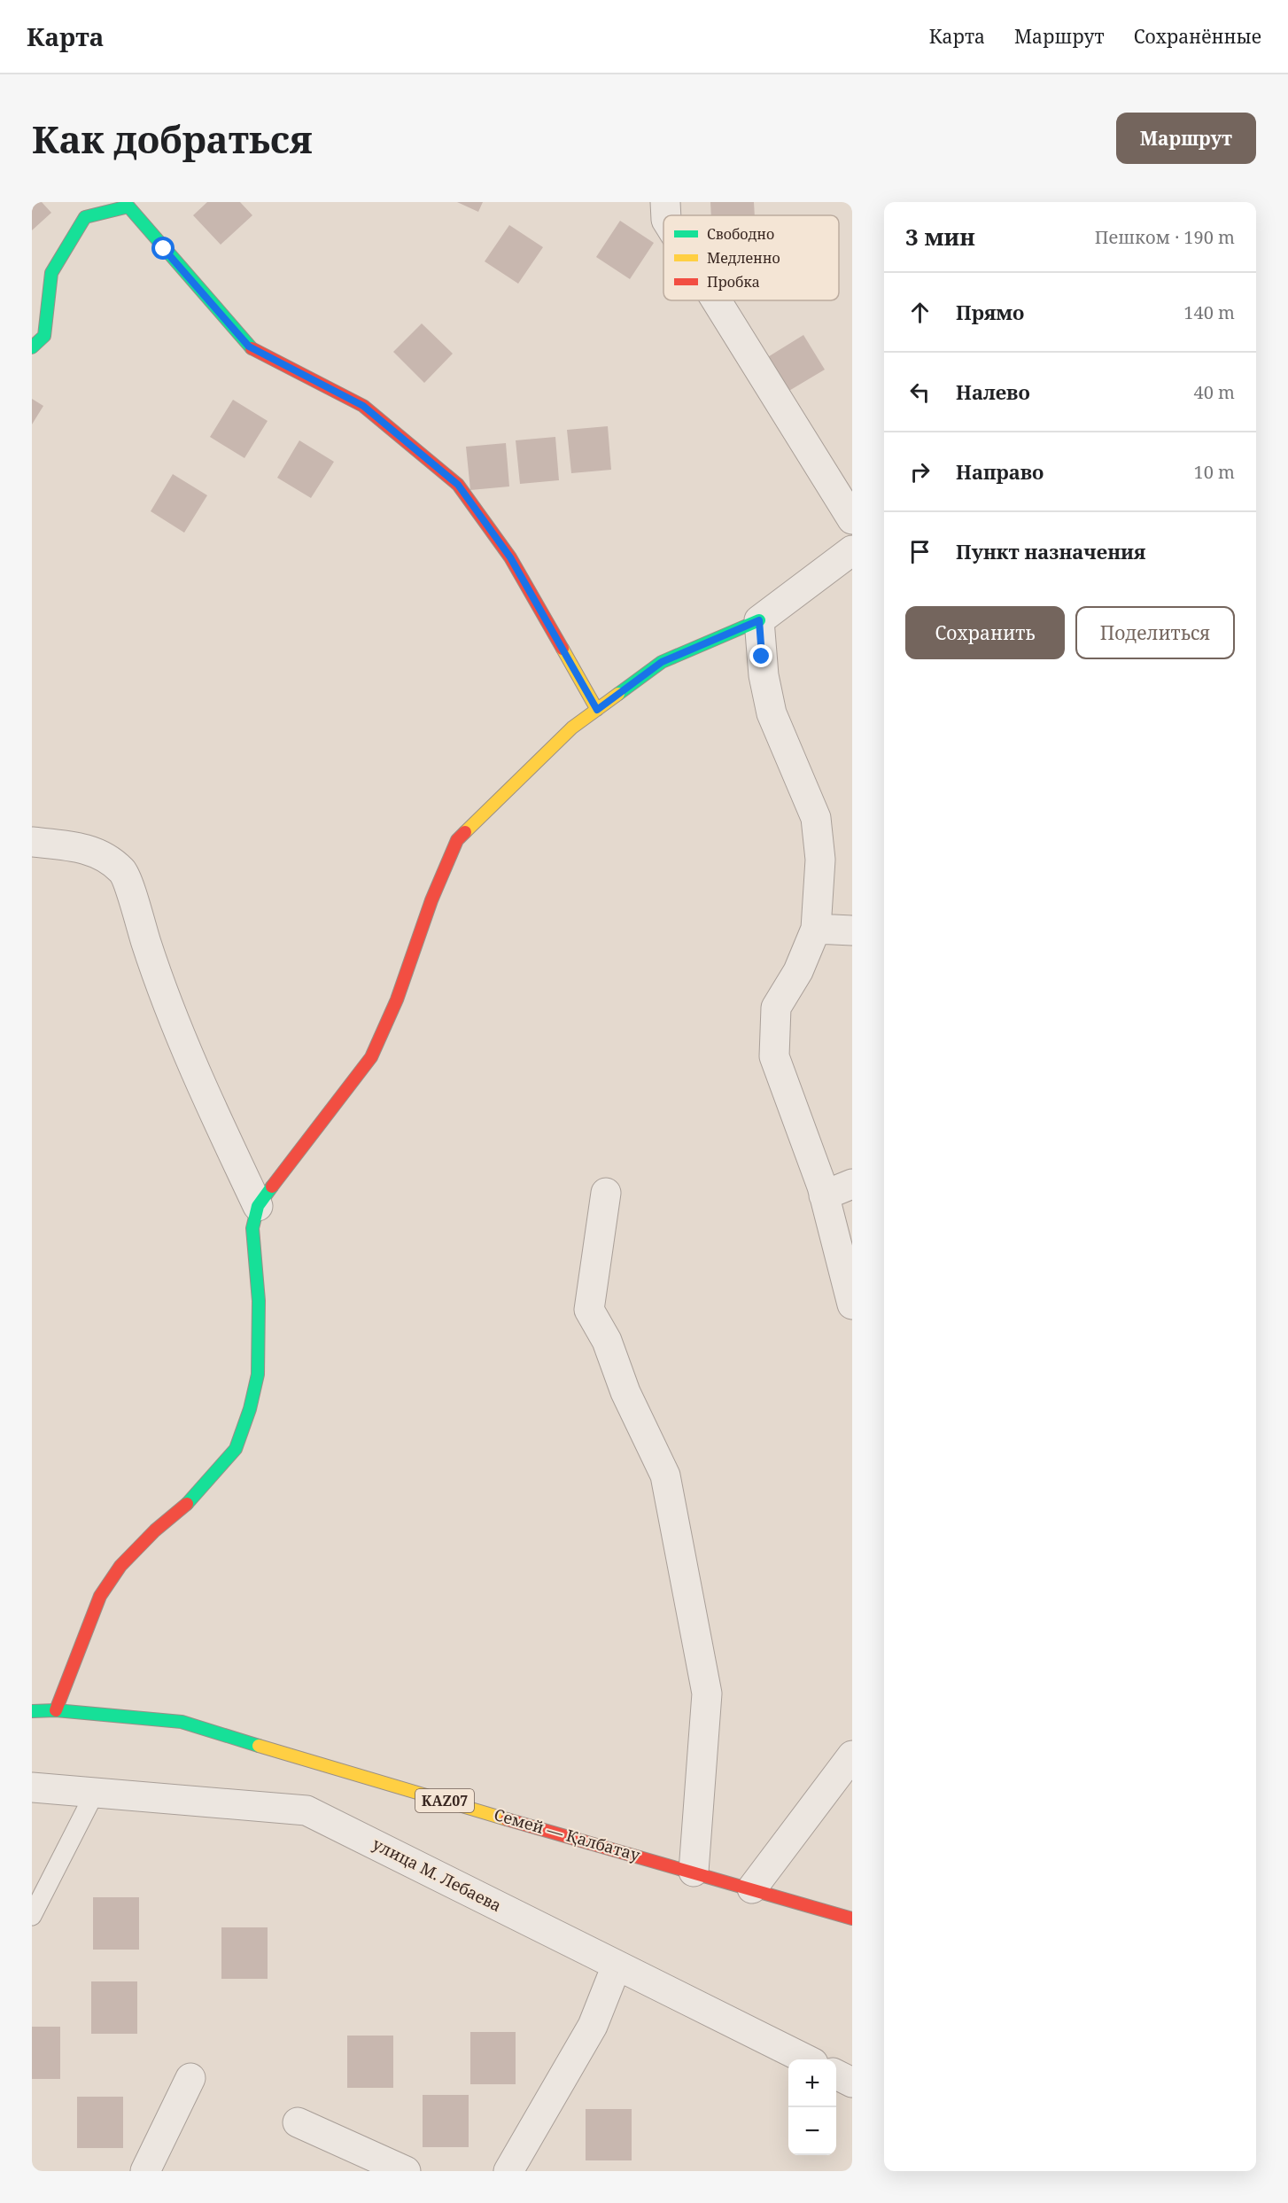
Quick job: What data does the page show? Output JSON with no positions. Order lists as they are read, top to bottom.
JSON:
{
  "streets": {
    "main road": ["KAZ07", "Семей — Қалбатау"],
    "street": ["улица М. Лебаева"]
  },
  "legend": ["Свободно", "Медленно", "Пробка"],
  "page": {
    "header": "Карта",
    "nav": ["Карта", "Маршрут", "Сохранённые"],
    "buttons": [
      "Маршрут",
      ["Сохранить", "Поделиться"]
    ],
    "title": "Как добраться",
    "heading": ["3 мин", "Пешком · 190 m"],
    "list": [
      ["Прямо", "140 m"],
      ["Налево", "40 m"],
      ["Направо", "10 m"],
      "Пункт назначения"
    ],
    "map_buttons": ["+", "−"]
  }
}
